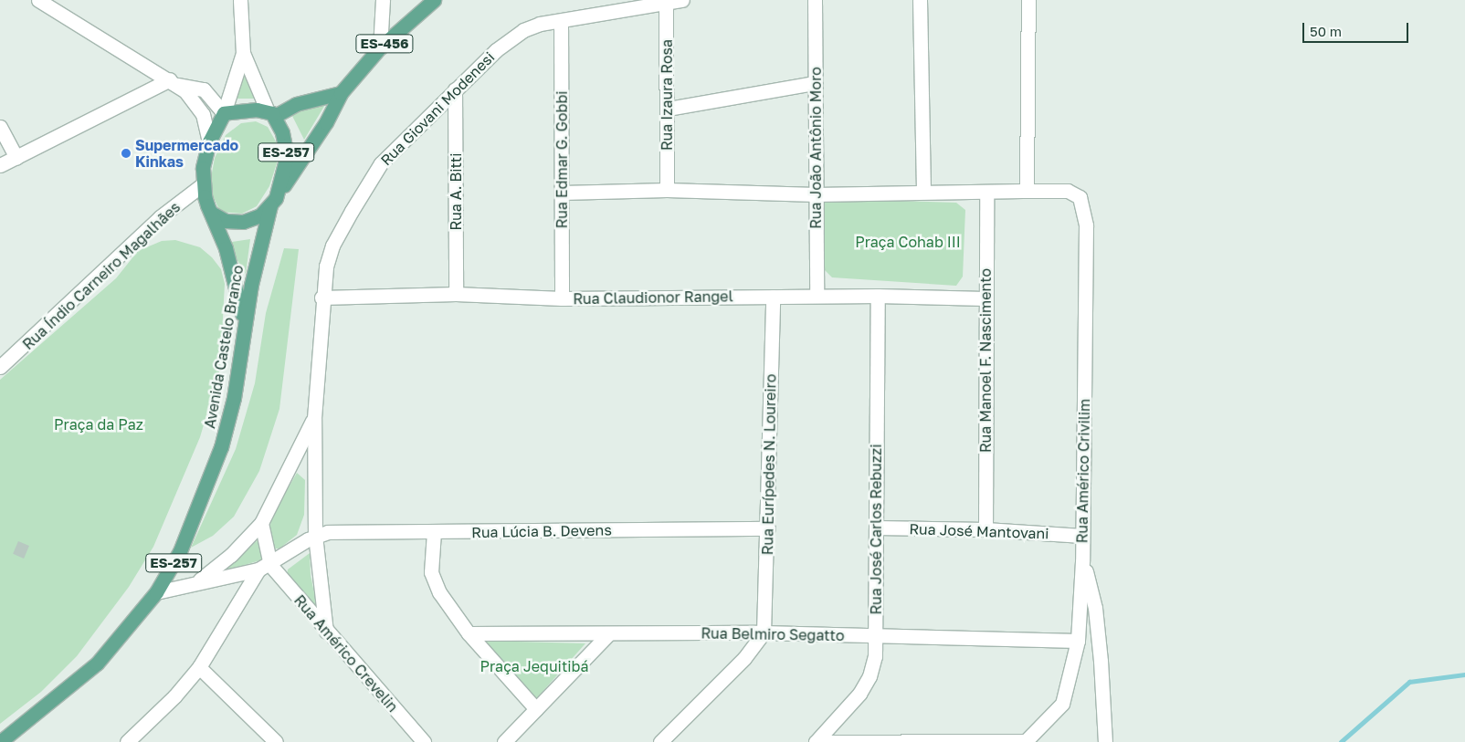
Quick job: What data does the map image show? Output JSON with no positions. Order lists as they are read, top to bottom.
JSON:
{
  "streets": {
    "main road": ["ES-456", "ES-257", "Avenida Castelo Branco"],
    "street": [
      "Rua Izaura Rosa",
      "Rua Giovani Modenesi",
      "Rua João Antônio Moro",
      "Rua Edmar G. Gobbi",
      "Rua A. Bitti",
      "Rua Índio Carneiro Magalhães",
      "Rua Claudionor Rangel",
      "Rua Manoel F. Nascimento",
      "Rua Eurípedes N. Loureiro",
      "Rua Américo Crivilim",
      "Rua José Carlos Rebuzzi",
      "Rua Lúcia B. Devens",
      "Rua José Mantovani",
      "Rua Belmiro Segatto",
      "Rua Américo Crevelin"
    ]
  },
  "crossings": [
    ["Rua Izaura Rosa", "Rua Giovani Modenesi"],
    ["Rua Giovani Modenesi", "Rua Edmar G. Gobbi"],
    ["Rua Giovani Modenesi", "Rua A. Bitti"],
    ["Rua Giovani Modenesi", "Rua Claudionor Rangel"],
    ["Rua João Antônio Moro", "Rua Claudionor Rangel"],
    ["ES-257", "Rua Índio Carneiro Magalhães"],
    ["ES-257", "Avenida Castelo Branco"],
    ["Rua Edmar G. Gobbi", "Rua Claudionor Rangel"],
    ["Rua A. Bitti", "Rua Claudionor Rangel"],
    ["Rua Índio Carneiro Magalhães", "Avenida Castelo Branco"],
    ["Rua Claudionor Rangel", "Rua Manoel F. Nascimento"],
    ["Rua Claudionor Rangel", "Rua Eurípedes N. Loureiro"],
    ["Rua Claudionor Rangel", "Rua José Carlos Rebuzzi"],
    ["Rua Manoel F. Nascimento", "Rua José Mantovani"],
    ["Rua Eurípedes N. Loureiro", "Rua Lúcia B. Devens"],
    ["Rua Eurípedes N. Loureiro", "Rua Belmiro Segatto"],
    ["Rua Américo Crivilim", "Rua José Mantovani"],
    ["Rua Américo Crivilim", "Rua Belmiro Segatto"],
    ["Rua José Carlos Rebuzzi", "Rua José Mantovani"],
    ["Rua José Carlos Rebuzzi", "Rua Belmiro Segatto"]
  ],
  "parks": ["Praça Cohab III", "Praça da Paz", "Praça Jequitibá"],
  "places": ["Supermercado Kinkas"],
  "scale_bar": "50 m"
}
